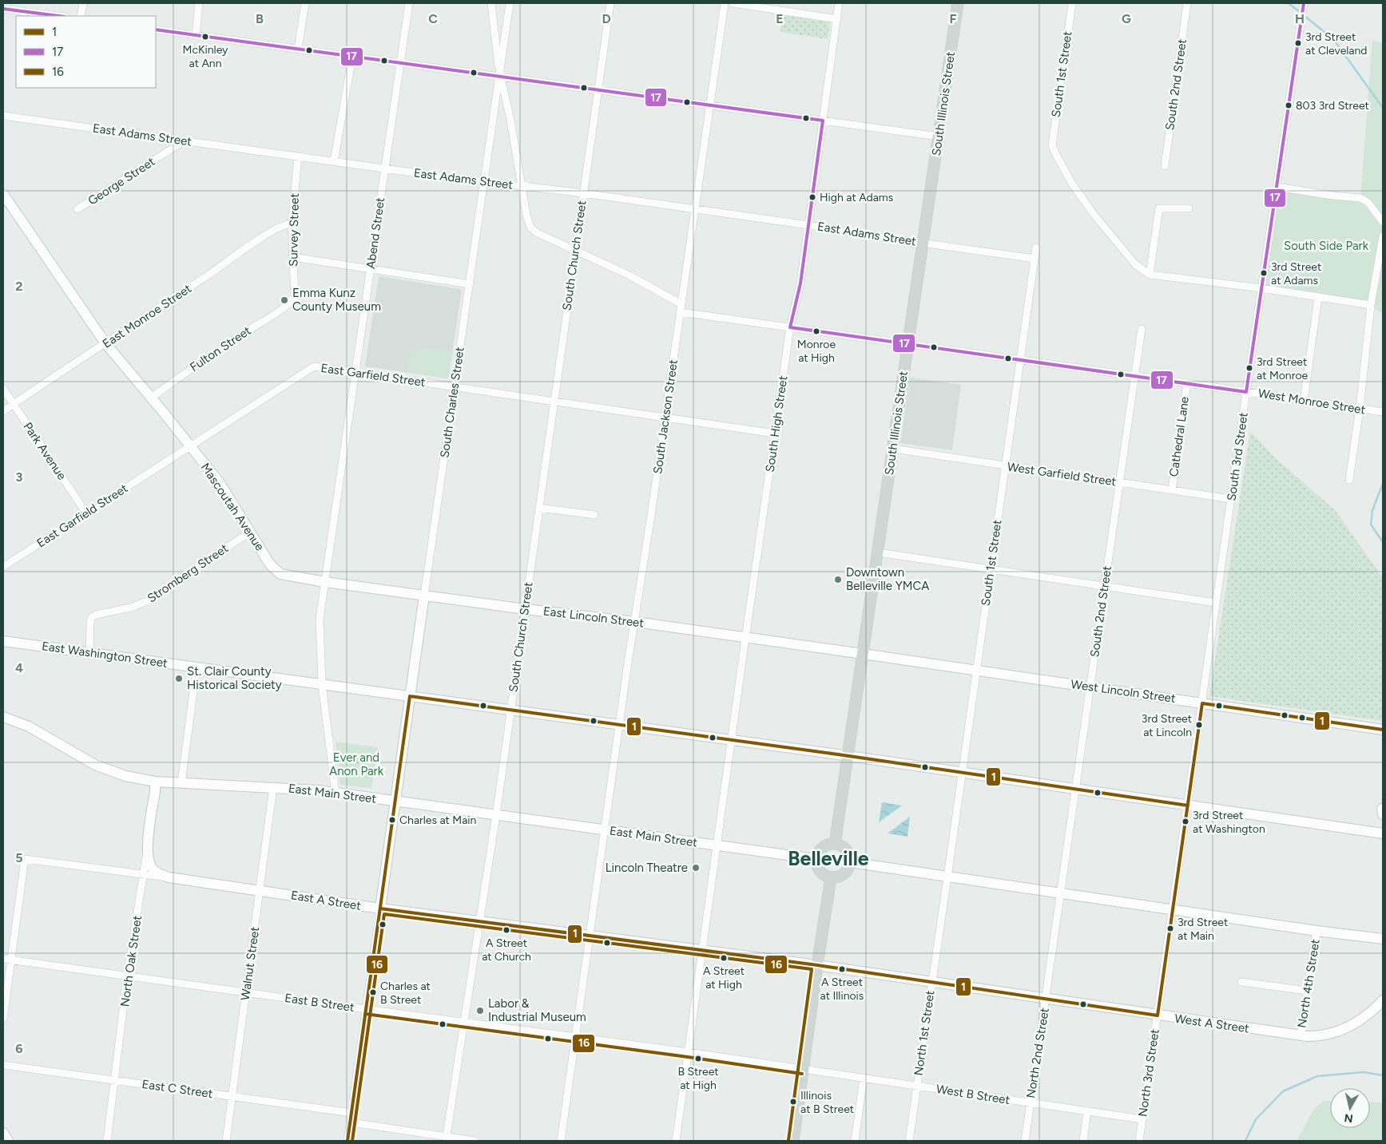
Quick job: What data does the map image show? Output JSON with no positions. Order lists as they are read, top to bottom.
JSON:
{
  "streets": {
    "main road": ["South Illinois Street"],
    "street": [
      "South 1st Street",
      "South 2nd Street",
      "East Adams Street",
      "George Street",
      "Survey Street",
      "Abend Street",
      "South Church Street",
      "East Monroe Street",
      "Fulton Street",
      "East Garfield Street",
      "West Monroe Street",
      "South Charles Street",
      "South Jackson Street",
      "South High Street",
      "Cathedral Lane",
      "Park Avenue",
      "South 3rd Street",
      "West Garfield Street",
      "Mascoutah Avenue",
      "Stromberg Street",
      "East Lincoln Street",
      "East Washington Street",
      "West Lincoln Street",
      "East Main Street",
      "East A Street",
      "North Oak Street",
      "Walnut Street",
      "North 4th Street",
      "East B Street",
      "West A Street",
      "North 1st Street",
      "North 2nd Street",
      "North 3rd Street",
      "East C Street",
      "West B Street"
    ]
  },
  "crossings": [
    ["South 1st Street", "East Adams Street"],
    ["South 1st Street", "West Monroe Street"],
    ["South 1st Street", "West Garfield Street"],
    ["South 1st Street", "East Washington Street"],
    ["South 1st Street", "West Lincoln Street"],
    ["South 1st Street", "North 1st Street"],
    ["South 2nd Street", "West Monroe Street"],
    ["South 2nd Street", "West Garfield Street"],
    ["South 2nd Street", "East Washington Street"],
    ["South 2nd Street", "West Lincoln Street"],
    ["South 2nd Street", "North 2nd Street"],
    ["South Illinois Street", "East Adams Street"],
    ["South Illinois Street", "West Monroe Street"],
    ["South Illinois Street", "West Garfield Street"],
    ["South Illinois Street", "East Lincoln Street"],
    ["South Illinois Street", "East Washington Street"],
    ["South Illinois Street", "West Lincoln Street"],
    ["South Illinois Street", "East Main Street"],
    ["East Adams Street", "George Street"],
    ["East Adams Street", "Survey Street"],
    ["East Adams Street", "Abend Street"],
    ["East Adams Street", "South Church Street"],
    ["East Adams Street", "South Charles Street"],
    ["East Adams Street", "South Jackson Street"],
    ["East Adams Street", "South High Street"],
    ["Survey Street", "East Monroe Street"],
    ["Survey Street", "Fulton Street"],
    ["Abend Street", "East Garfield Street"],
    ["Abend Street", "Mascoutah Avenue"],
    ["Abend Street", "East Lincoln Street"],
    ["South Church Street", "East Garfield Street"],
    ["South Church Street", "East Lincoln Street"],
    ["South Church Street", "East Washington Street"],
    ["South Church Street", "East Main Street"],
    ["South Church Street", "East A Street"],
    ["South Church Street", "East B Street"],
    ["East Monroe Street", "Park Avenue"],
    ["East Monroe Street", "Mascoutah Avenue"],
    ["Fulton Street", "Mascoutah Avenue"],
    ["East Garfield Street", "South Charles Street"],
    ["East Garfield Street", "South Jackson Street"],
    ["East Garfield Street", "South High Street"],
    ["East Garfield Street", "Park Avenue"],
    ["East Garfield Street", "Mascoutah Avenue"],
    ["West Monroe Street", "Cathedral Lane"],
    ["West Monroe Street", "South 3rd Street"],
    ["South Charles Street", "East Lincoln Street"],
    ["South Charles Street", "East Washington Street"],
    ["South Charles Street", "East Main Street"],
    ["South Charles Street", "East A Street"],
    ["South Jackson Street", "East Lincoln Street"],
    ["South Jackson Street", "East Washington Street"],
    ["South Jackson Street", "East Main Street"],
    ["South Jackson Street", "East A Street"],
    ["South Jackson Street", "East B Street"],
    ["South High Street", "East Lincoln Street"],
    ["South High Street", "East Washington Street"],
    ["South High Street", "East Main Street"],
    ["South High Street", "East A Street"],
    ["South High Street", "East B Street"],
    ["Cathedral Lane", "West Garfield Street"],
    ["South 3rd Street", "West Garfield Street"],
    ["South 3rd Street", "East Washington Street"],
    ["South 3rd Street", "West Lincoln Street"],
    ["South 3rd Street", "North 3rd Street"],
    ["Mascoutah Avenue", "Stromberg Street"],
    ["Mascoutah Avenue", "East Lincoln Street"],
    ["Stromberg Street", "East Washington Street"],
    ["East Lincoln Street", "West Lincoln Street"],
    ["East Main Street", "North Oak Street"],
    ["East Main Street", "Walnut Street"],
    ["East A Street", "North Oak Street"],
    ["East A Street", "Walnut Street"],
    ["East A Street", "East B Street"],
    ["East A Street", "West A Street"],
    ["North Oak Street", "East B Street"],
    ["North Oak Street", "East C Street"],
    ["Walnut Street", "East B Street"],
    ["Walnut Street", "East C Street"],
    ["North 4th Street", "West A Street"],
    ["East B Street", "West B Street"],
    ["West A Street", "North 1st Street"],
    ["West A Street", "North 2nd Street"],
    ["West A Street", "North 3rd Street"],
    ["North 1st Street", "West B Street"],
    ["North 2nd Street", "West B Street"],
    ["North 3rd Street", "West B Street"]
  ],
  "districts": ["Belleville"],
  "parks": ["South Side Park", "Ever and Anon Park"],
  "places": [
    "McKinley at Ann",
    "3rd Street at Cleveland",
    "803 3rd Street",
    "High at Adams",
    "3rd Street at Adams",
    "Emma Kunz County Museum",
    "Monroe at High",
    "3rd Street at Monroe",
    "Downtown Belleville YMCA",
    "St. Clair County Historical Society",
    "3rd Street at Lincoln",
    "Charles at Main",
    "3rd Street at Washington",
    "Lincoln Theatre",
    "3rd Street at Main",
    "A Street at Church",
    "A Street at High",
    "A Street at Illinois",
    "Charles at B Street",
    "Labor & Industrial Museum",
    "B Street at High",
    "Illinois at B Street"
  ],
  "lines": ["transit line 17", "transit line 1", "transit line 16"],
  "legend": ["1", "17", "16"],
  "north": "bottom",
  "grid": {
    "columns": [
      "B",
      "C",
      "D",
      "E",
      "F",
      "G",
      "H"
    ],
    "rows": [
      "2",
      "3",
      "4",
      "5",
      "6"
    ]
  }
}
